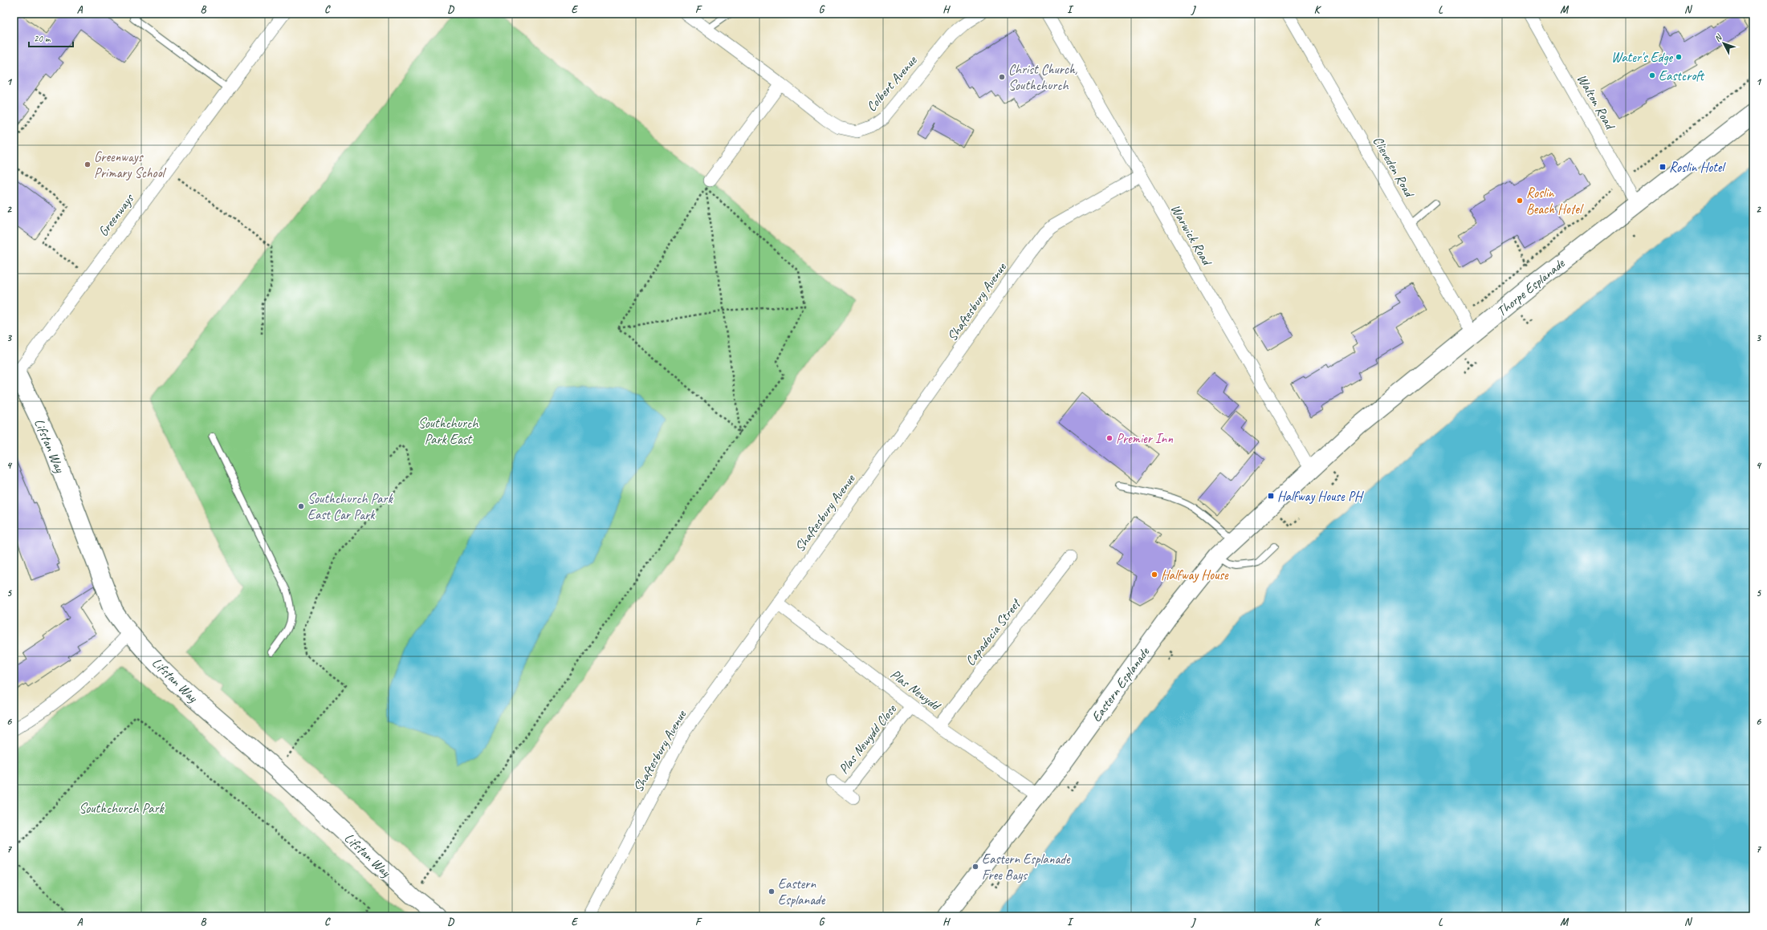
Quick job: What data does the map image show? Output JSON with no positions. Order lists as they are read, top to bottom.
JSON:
{
  "streets": {
    "main road": ["Thorpe Esplanade", "Lifstan Way", "Eastern Esplanade"],
    "street": [
      "Colbert Avenue",
      "Walton Road",
      "Clieveden Road",
      "Greenways",
      "Warwick Road",
      "Shaftesbury Avenue",
      "Capadocia Street",
      "Plas Newydd",
      "Plas Newydd Close"
    ]
  },
  "crossings": [
    ["Walton Road", "Thorpe Esplanade"],
    ["Clieveden Road", "Thorpe Esplanade"],
    ["Greenways", "Lifstan Way"],
    ["Warwick Road", "Thorpe Esplanade"],
    ["Warwick Road", "Shaftesbury Avenue"],
    ["Warwick Road", "Eastern Esplanade"],
    ["Thorpe Esplanade", "Eastern Esplanade"],
    ["Shaftesbury Avenue", "Plas Newydd"],
    ["Capadocia Street", "Plas Newydd"],
    ["Eastern Esplanade", "Plas Newydd"],
    ["Plas Newydd", "Plas Newydd Close"]
  ],
  "parks": ["Southchurch Park East", "Southchurch Park"],
  "places": {
    "other": [
      "Water's Edge",
      "Eastcroft",
      "Christ Church, Southchurch",
      "Greenways Primary School",
      "Roslin Beach Hotel",
      "Premier Inn",
      "Southchurch Park East Car Park",
      "Halfway House",
      "Eastern Esplanade Free Bays",
      "Eastern Esplanade"
    ],
    "transit": ["Roslin Hotel", "Halfway House PH"]
  },
  "scale_bar": "20 m",
  "north": "top left",
  "grid": {
    "columns": [
      "A",
      "B",
      "C",
      "D",
      "E",
      "F",
      "G",
      "H",
      "I",
      "J",
      "K",
      "L",
      "M",
      "N"
    ],
    "rows": [
      "1",
      "2",
      "3",
      "4",
      "5",
      "6",
      "7"
    ]
  }
}
